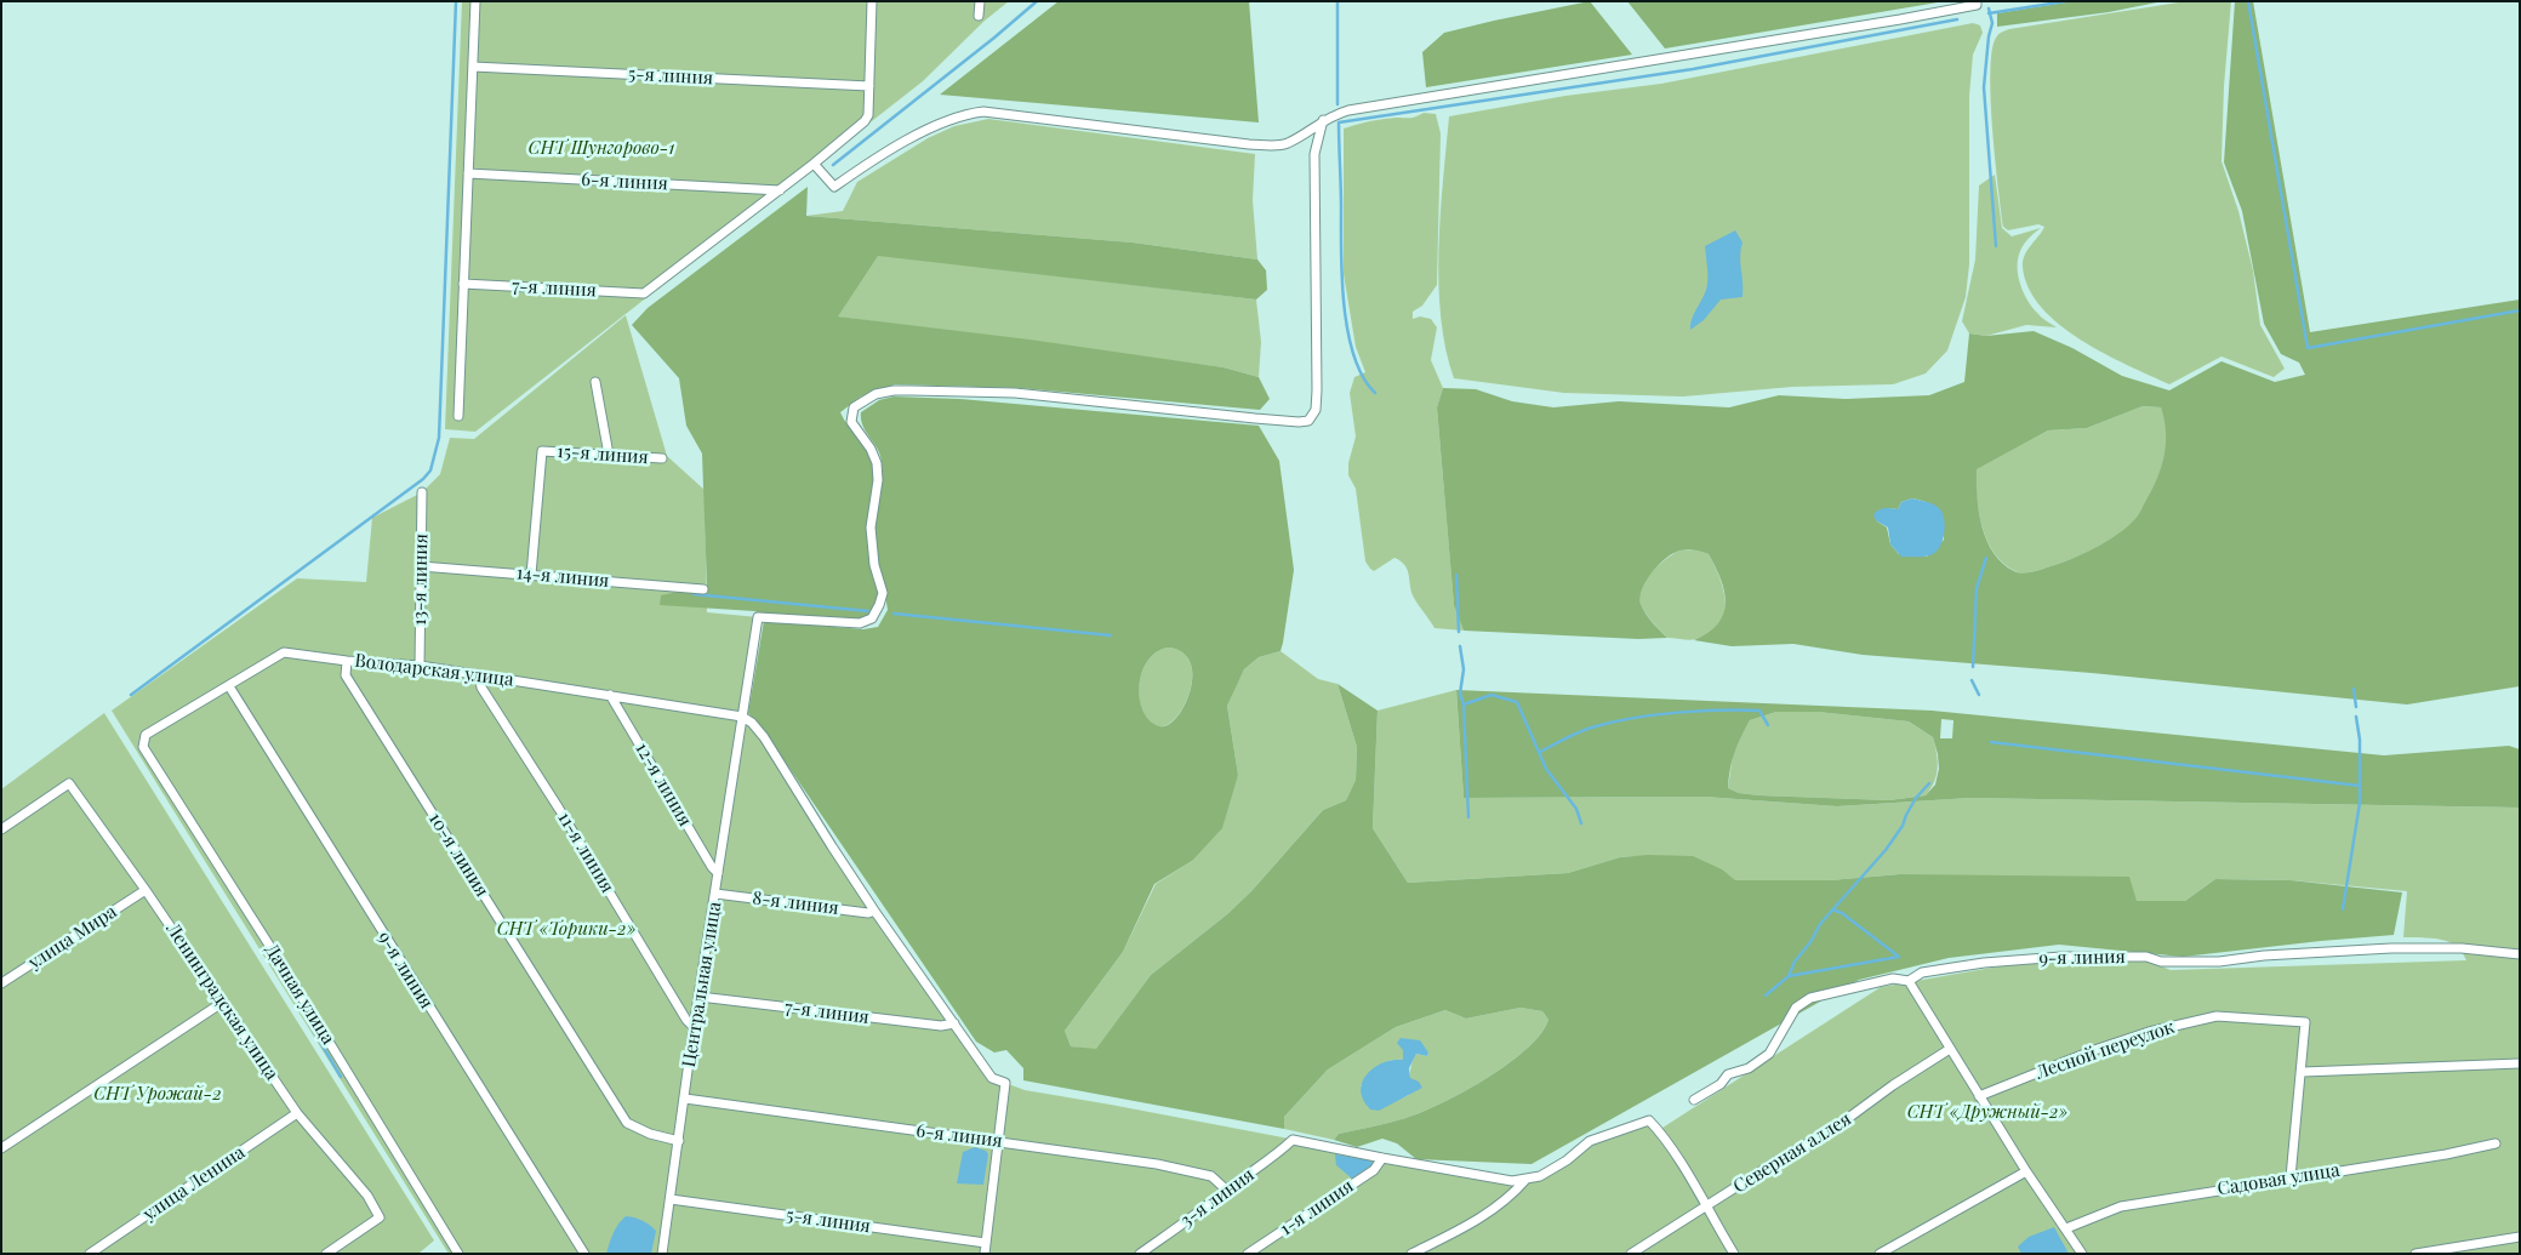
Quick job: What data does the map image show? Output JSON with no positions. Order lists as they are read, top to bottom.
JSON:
{
  "streets": {
    "street": [
      "5-я линия",
      "6-я линия",
      "7-я линия",
      "15-я линия",
      "14-я линия",
      "13-я линия",
      "Володарская улица",
      "12-я линия",
      "11-я линия",
      "10-я линия",
      "8-я линия",
      "улица Мира",
      "9-я линия",
      "Центральная улица",
      "Дачная улица",
      "Ленинградская улица",
      "Лесной переулок",
      "Северная аллея",
      "Садовая улица",
      "улица Ленина",
      "3-я линия",
      "1-я линия"
    ]
  },
  "crossings": [
    ["5-я линия", "Центральная улица"],
    ["6-я линия", "7-я линия"],
    ["6-я линия", "Центральная улица"],
    ["6-я линия", "3-я линия"],
    ["7-я линия", "Центральная улица"],
    ["15-я линия", "14-я линия"],
    ["14-я линия", "13-я линия"],
    ["13-я линия", "Володарская улица"],
    ["Володарская улица", "12-я линия"],
    ["Володарская улица", "11-я линия"],
    ["Володарская улица", "10-я линия"],
    ["Володарская улица", "9-я линия"],
    ["Володарская улица", "Центральная улица"],
    ["Володарская улица", "Дачная улица"],
    ["12-я линия", "Центральная улица"],
    ["11-я линия", "Центральная улица"],
    ["10-я линия", "Центральная улица"],
    ["8-я линия", "Центральная улица"],
    ["улица Мира", "Ленинградская улица"],
    ["Ленинградская улица", "улица Ленина"],
    ["3-я линия", "1-я линия"]
  ],
  "parks": [
    "СНТ Шунгорово-1",
    "СНТ «Торики-2»",
    "СНТ Урожай-2",
    "СНТ «Дружный-2»"
  ]
}
